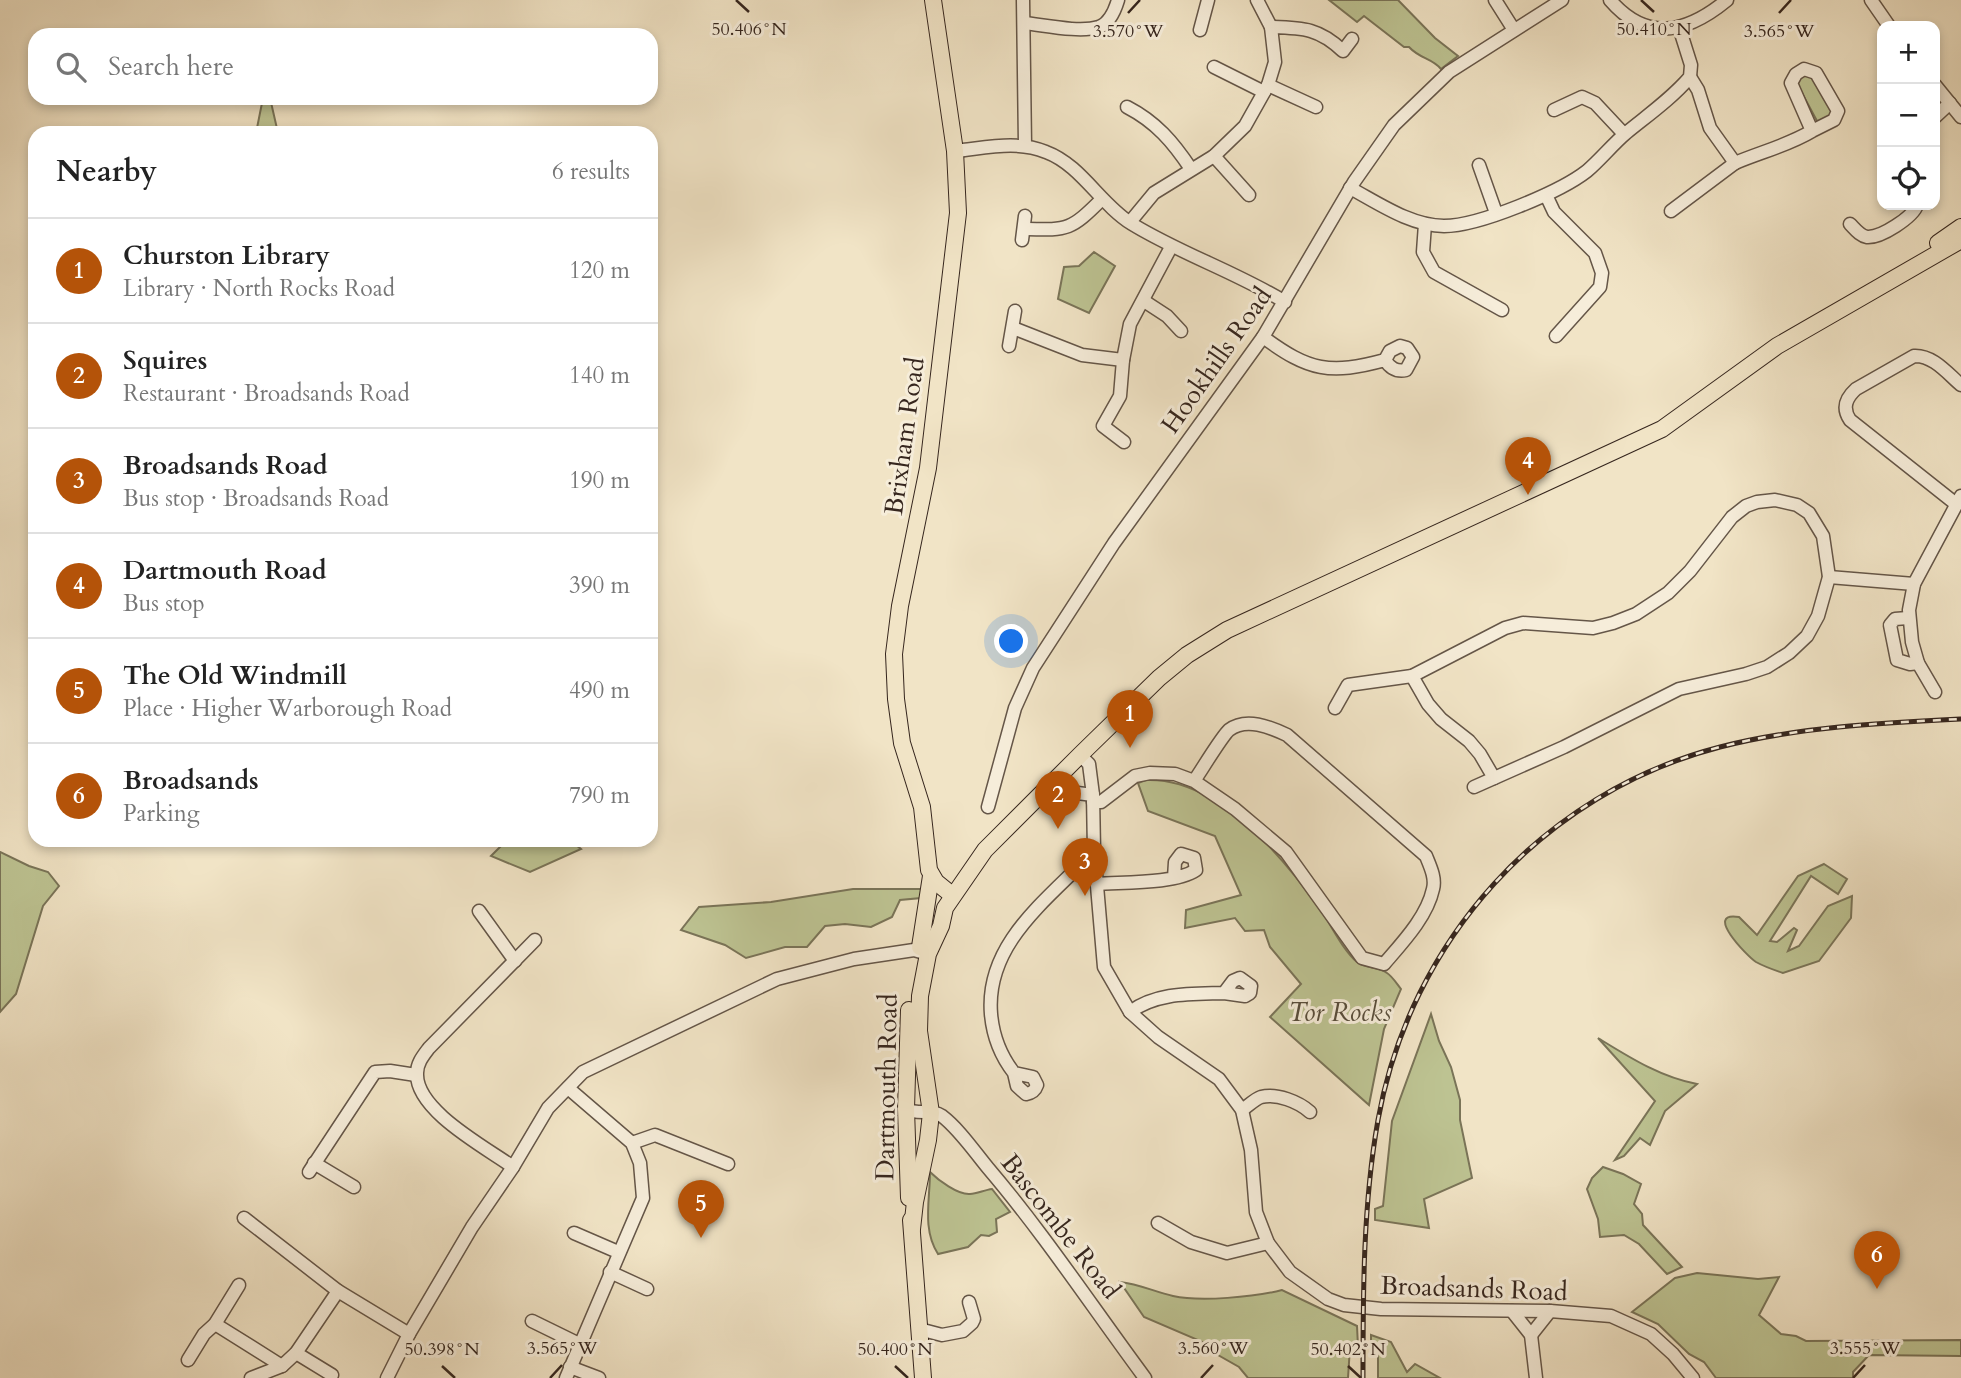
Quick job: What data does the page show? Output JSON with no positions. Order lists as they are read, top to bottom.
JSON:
{
  "streets": {
    "main road": ["Brixham Road", "Dartmouth Road"],
    "street": ["Hookhills Road", "Bascombe Road", "Broadsands Road"]
  },
  "crossings": [
    ["Brixham Road", "Dartmouth Road"],
    ["Dartmouth Road", "Bascombe Road"]
  ],
  "parks": ["Tor Rocks"],
  "page": {
    "map_buttons": ["+", "−"],
    "search": "Search here",
    "heading": ["Nearby", "6 results"],
    "list": [
      {
        "mark": "1",
        "name": "Churston Library",
        "note": "Library · North Rocks Road",
        "value": "120 m"
      },
      {
        "mark": "2",
        "name": "Squires",
        "note": "Restaurant · Broadsands Road",
        "value": "140 m"
      },
      {
        "mark": "3",
        "name": "Broadsands Road",
        "note": "Bus stop · Broadsands Road",
        "value": "190 m"
      },
      {
        "mark": "4",
        "name": "Dartmouth Road",
        "note": "Bus stop",
        "value": "390 m"
      },
      {
        "mark": "5",
        "name": "The Old Windmill",
        "note": "Place · Higher Warborough Road",
        "value": "490 m"
      },
      {
        "mark": "6",
        "name": "Broadsands",
        "note": "Parking",
        "value": "790 m"
      }
    ],
    "pins": [
      "4",
      "1",
      "2",
      "3",
      "5",
      "6"
    ]
  },
  "coordinates": [
    "50.406°N",
    "50.410°N",
    "3.570°W",
    "3.565°W",
    "3.560°W",
    "3.555°W",
    "50.398°N",
    "50.400°N",
    "50.402°N"
  ]
}
